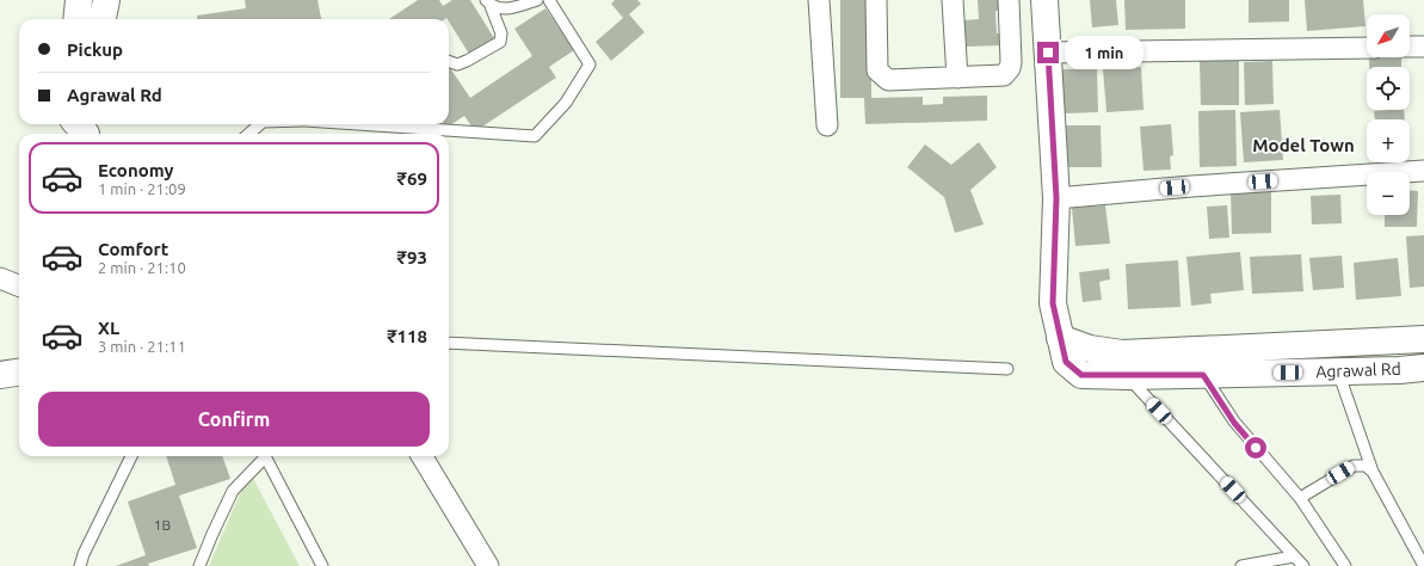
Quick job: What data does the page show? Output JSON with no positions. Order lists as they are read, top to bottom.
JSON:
{
  "streets": {
    "street": ["Agrawal Rd"]
  },
  "districts": ["Model Town"],
  "house_numbers": ["1B"],
  "north": "bottom left",
  "page": {
    "map_buttons": ["+", "−"],
    "banner": ["Pickup", "Agrawal Rd"],
    "bubble": "1 min",
    "list": [
      {
        "name": "Economy",
        "note": "1 min · 21:09",
        "value": "₹69"
      },
      {
        "name": "Comfort",
        "note": "2 min · 21:10",
        "value": "₹93"
      },
      {
        "name": "XL",
        "note": "3 min · 21:11",
        "value": "₹118"
      }
    ],
    "buttons": "Confirm"
  }
}
